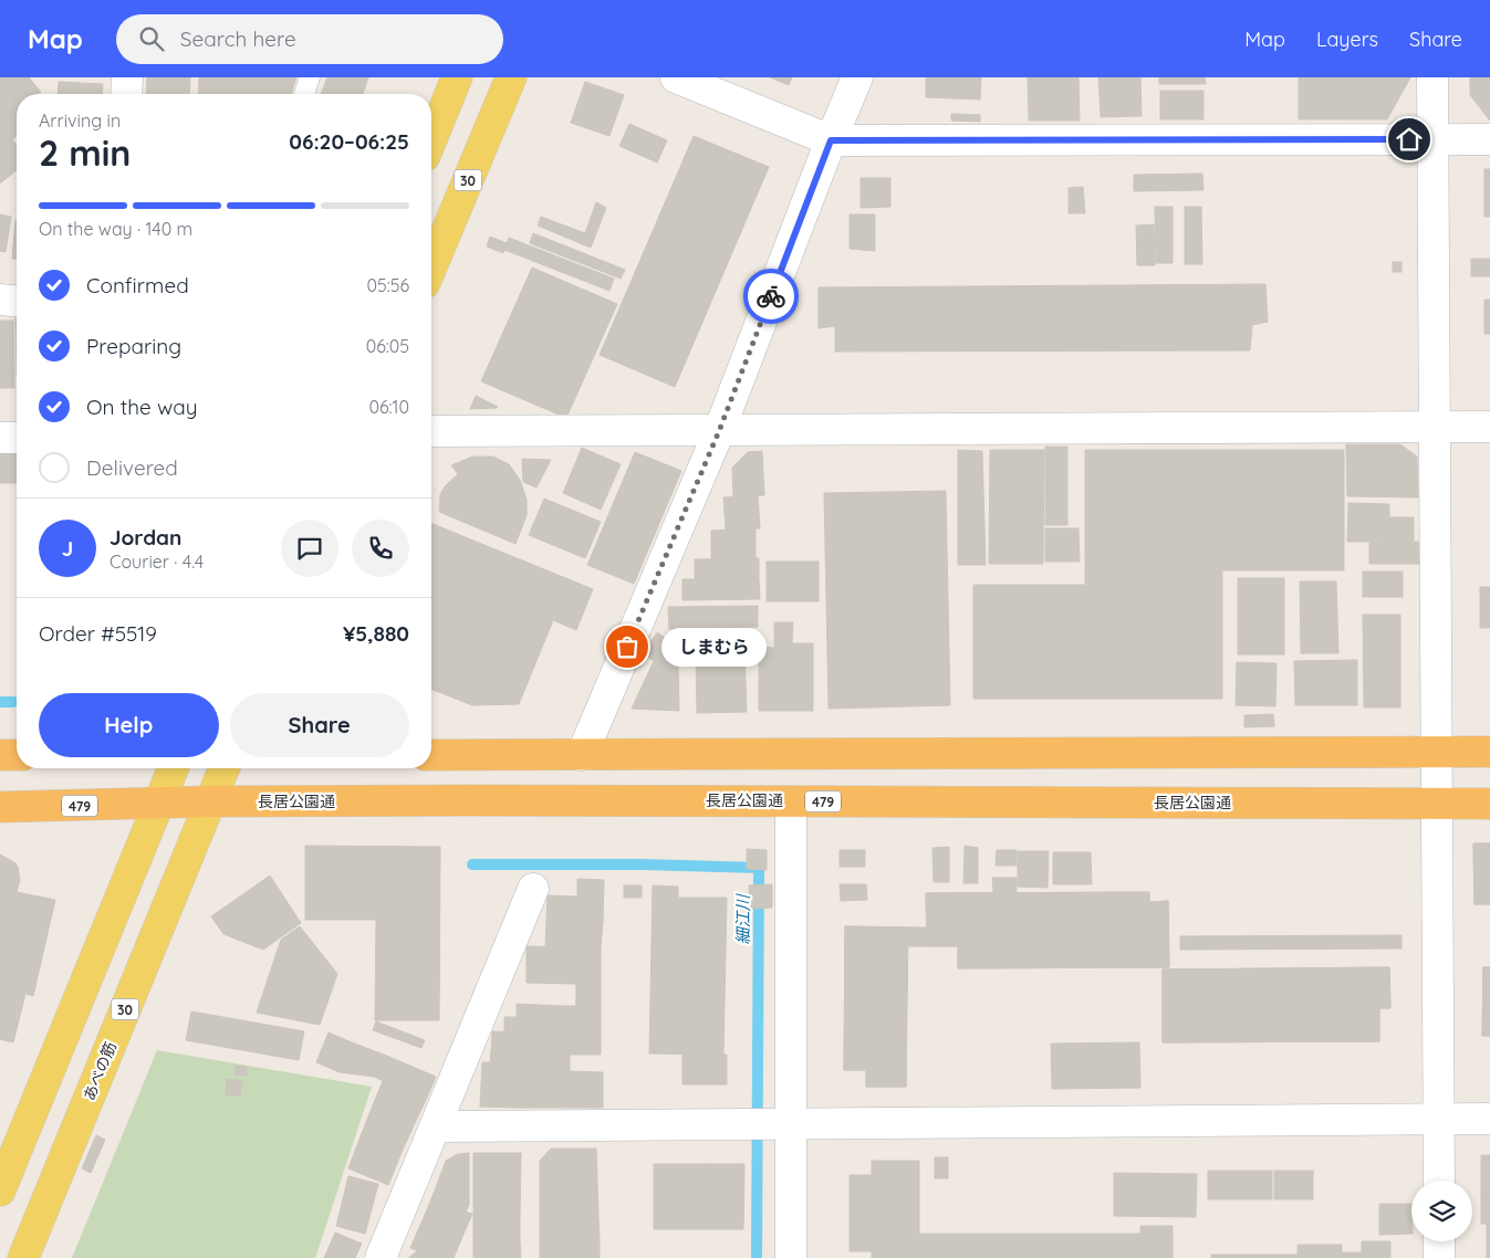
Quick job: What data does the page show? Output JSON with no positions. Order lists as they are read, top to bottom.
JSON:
{
  "streets": {
    "highway": ["長居公園通", "479"],
    "main road": ["30", "あべの筋"]
  },
  "crossings": [
    ["長居公園通", "あべの筋"]
  ],
  "water": ["細江川"],
  "places": ["しまむら"],
  "page": {
    "header": "Map",
    "search": "Search here",
    "nav": ["Map", "Layers", "Share"],
    "heading": ["2 min", "Arriving in", "06:20–06:25"],
    "panel": [
      "Jordan",
      "Courier · 4.4",
      "Order #5519",
      "¥5,880"
    ],
    "bar": "On the way · 140 m",
    "list": [
      ["Confirmed", "05:56"],
      ["Preparing", "06:05"],
      ["On the way", "06:10"],
      "Delivered"
    ],
    "round": "J",
    "bubble": "しまむら",
    "buttons": ["Help", "Share"]
  }
}
